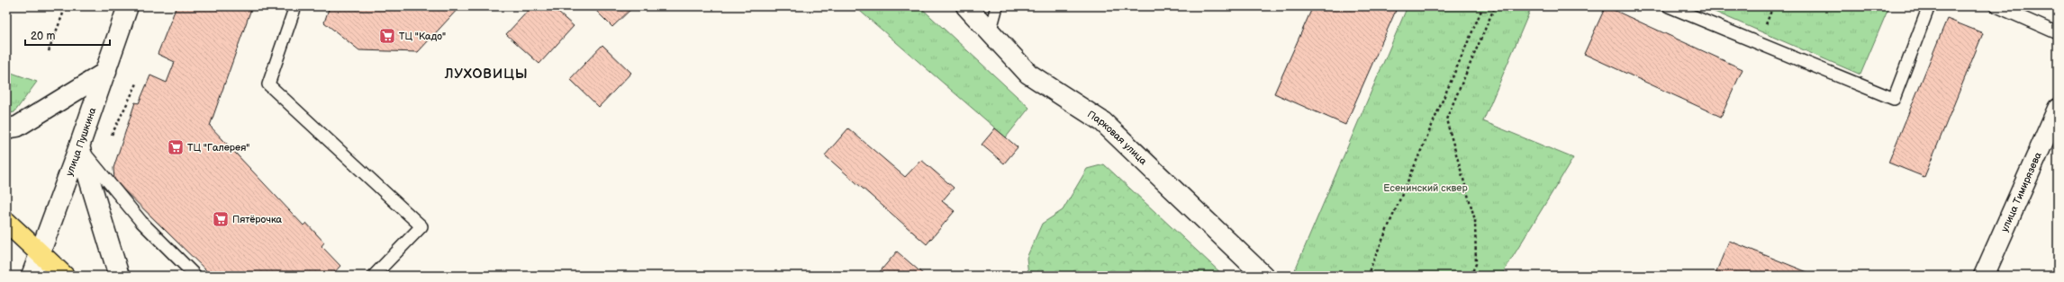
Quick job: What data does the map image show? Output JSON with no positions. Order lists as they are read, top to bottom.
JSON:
{
  "streets": {
    "street": ["Парковая улица", "улица Пушкина", "улица Тимирязева"]
  },
  "districts": ["ЛУХОВИЦЫ"],
  "parks": ["Есенинский сквер"],
  "places": {
    "supermarket": ["ТЦ \"Кадо\"", "ТЦ \"Галерея\"", "Пятёрочка"]
  },
  "scale_bar": "20 m"
}
